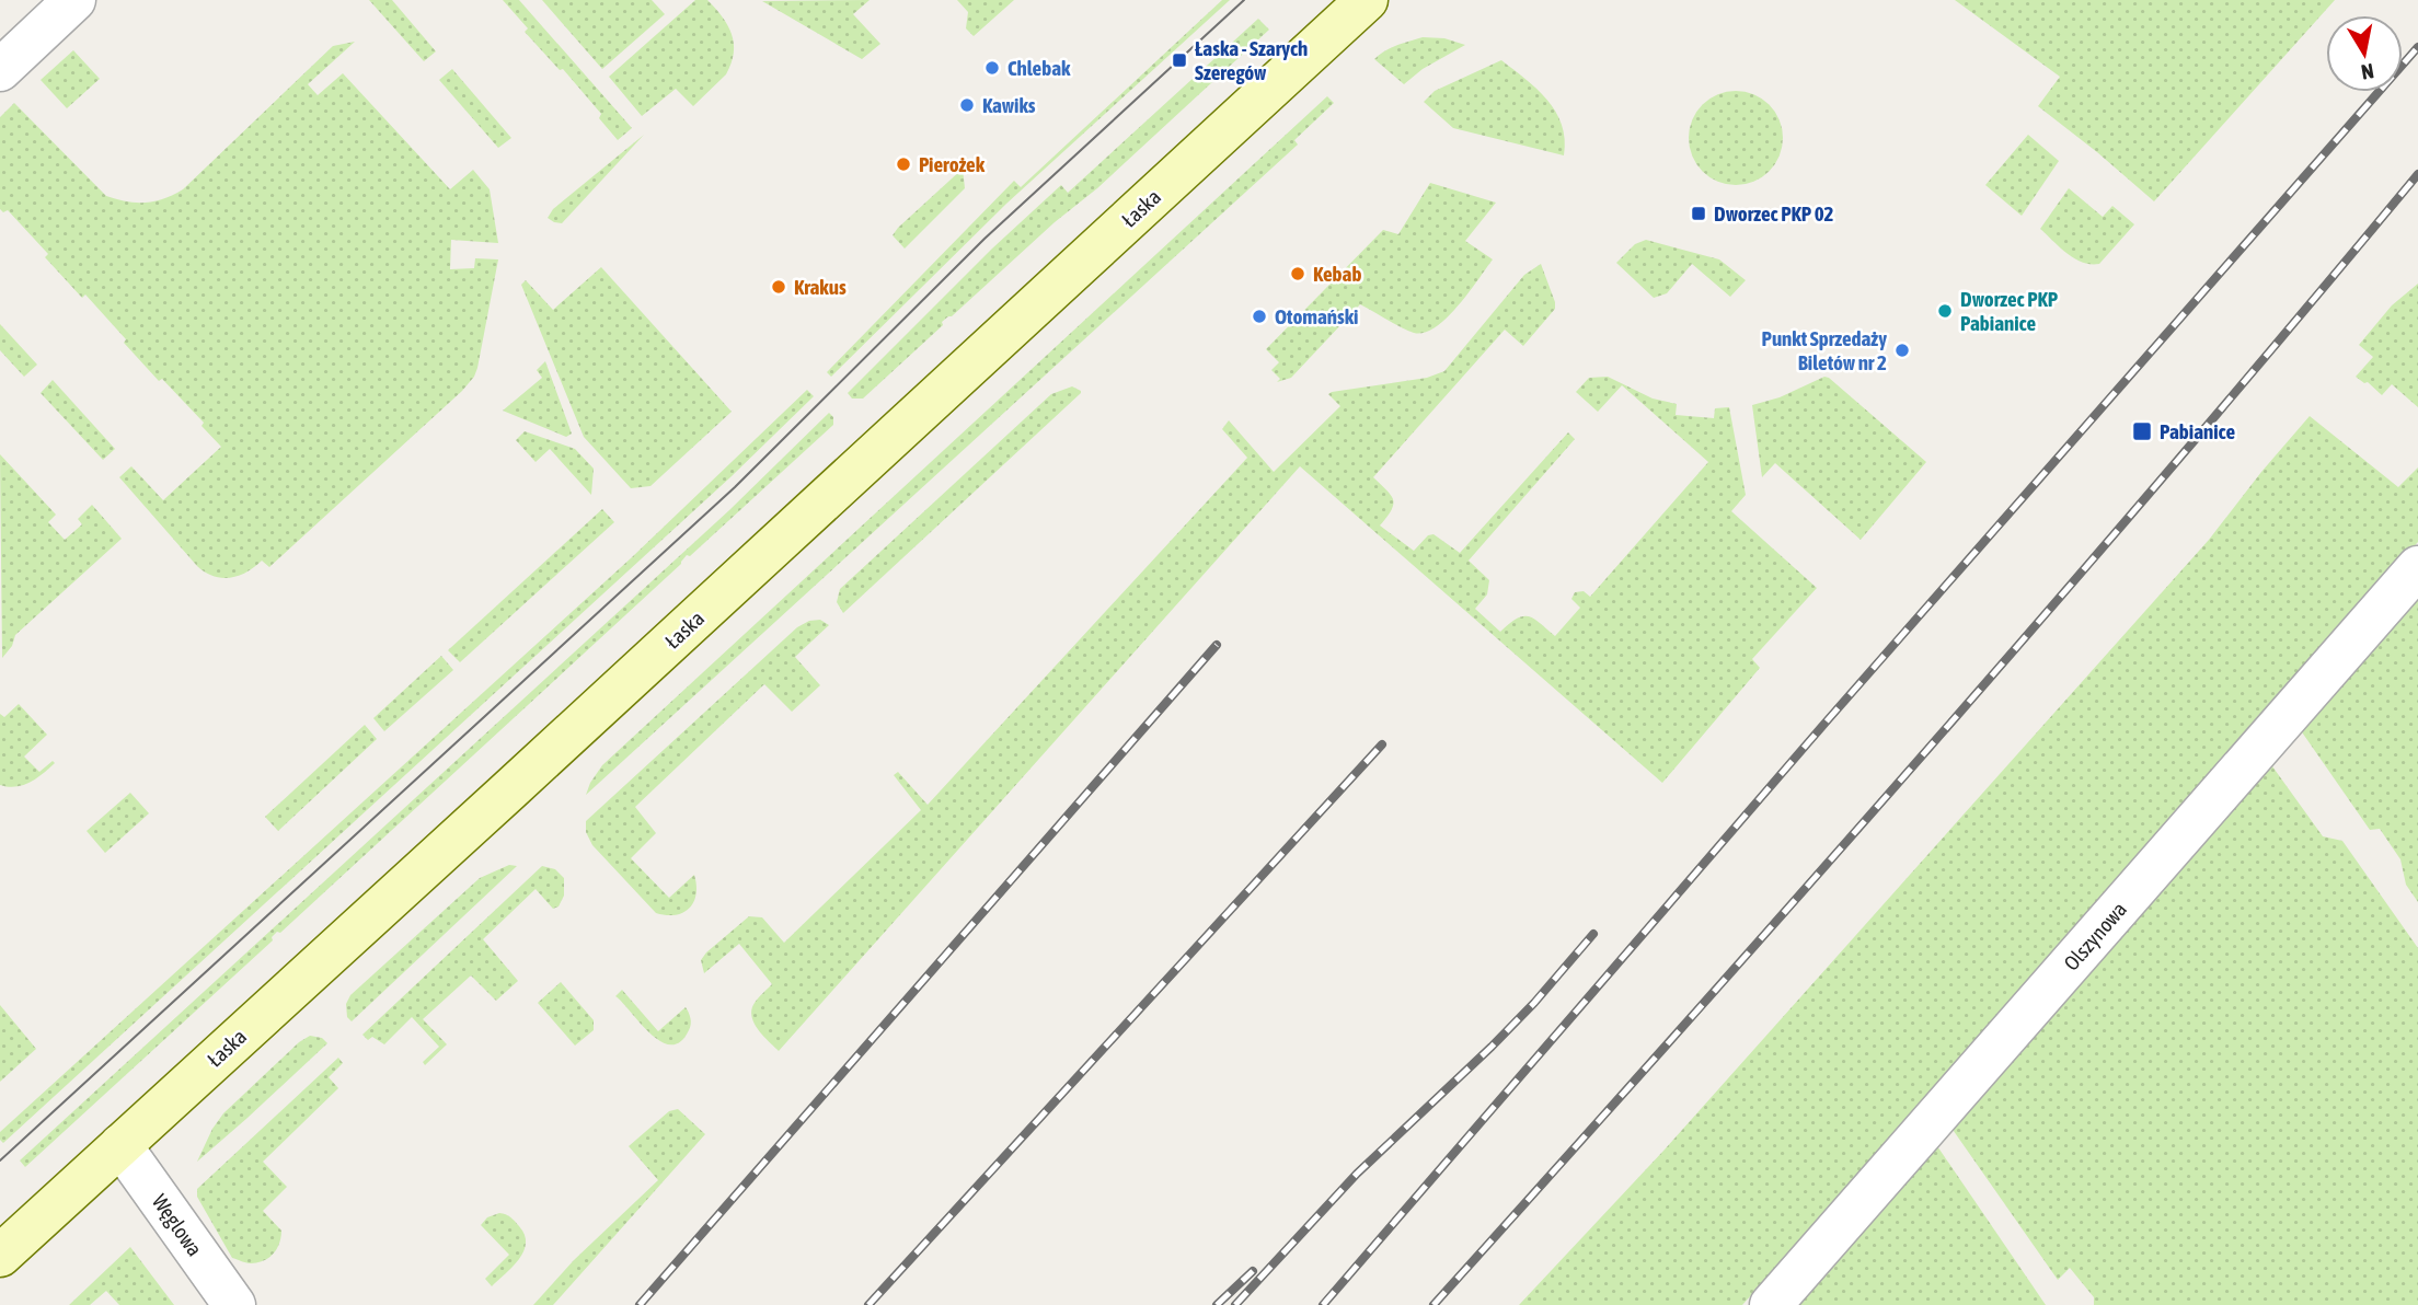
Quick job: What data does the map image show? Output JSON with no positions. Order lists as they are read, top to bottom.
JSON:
{
  "streets": {
    "main road": ["Łaska"],
    "street": ["Olszynowa", "Węglowa"]
  },
  "crossings": [
    ["Łaska", "Węglowa"]
  ],
  "places": {
    "transit": ["Łaska - Szarych Szeregów", "Dworzec PKP 02", "Pabianice"],
    "other": [
      "Chlebak",
      "Kawiks",
      "Pierożek",
      "Kebab",
      "Krakus",
      "Dworzec PKP Pabianice",
      "Otomański",
      "Punkt Sprzedaży Biletów nr 2"
    ]
  },
  "north": "bottom"
}
